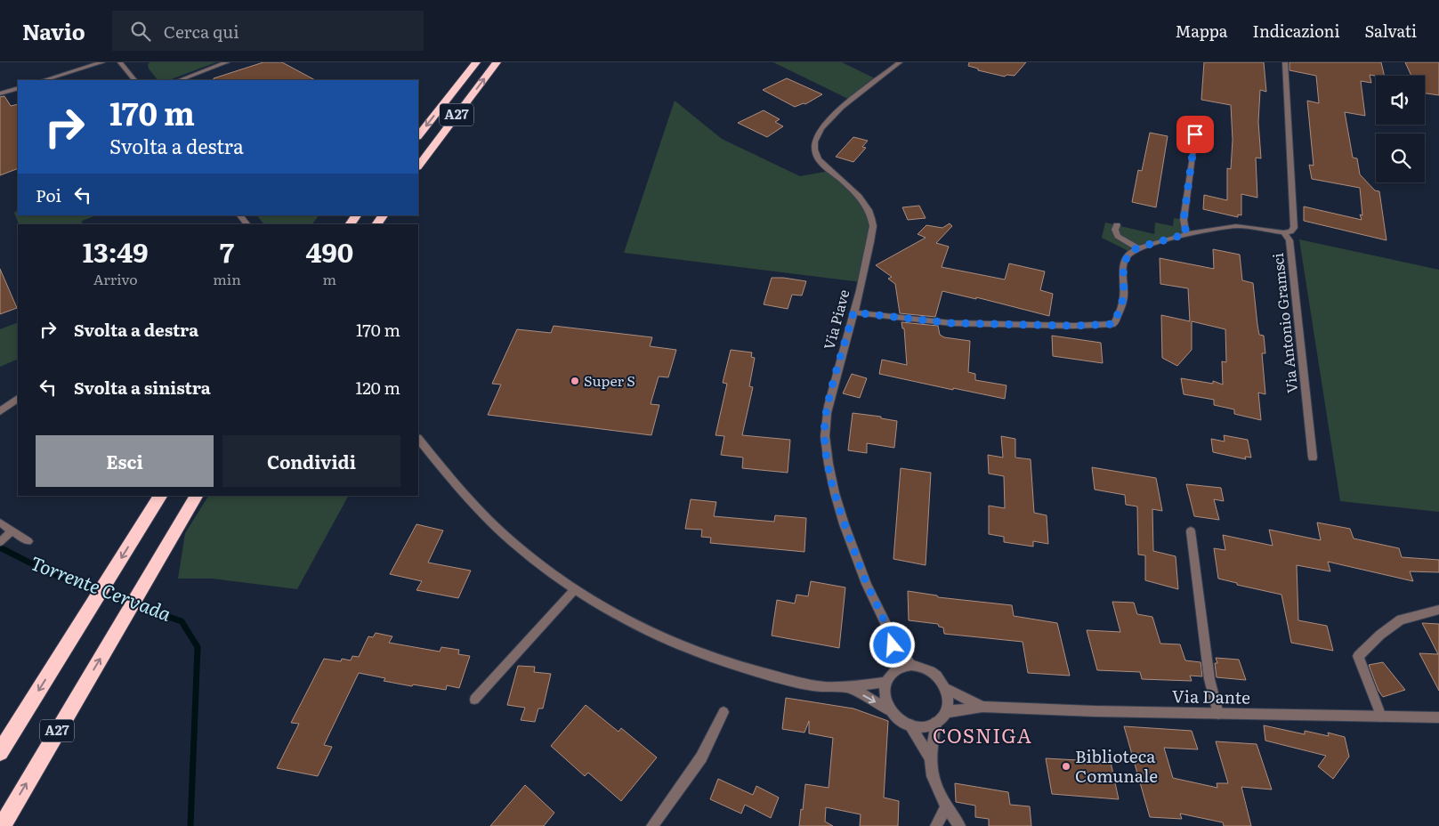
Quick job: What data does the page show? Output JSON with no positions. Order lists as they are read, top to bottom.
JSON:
{
  "streets": {
    "highway": ["A27"],
    "street": ["Via Piave", "Via Antonio Gramsci", "Via Dante"]
  },
  "crossings": [
    ["Via Piave", "Via Dante"]
  ],
  "districts": ["COSNIGA"],
  "water": ["Torrente Cervada"],
  "places": ["Super S", "Biblioteca Comunale"],
  "page": {
    "header": "Navio",
    "search": "Cerca qui",
    "nav": ["Mappa", "Indicazioni", "Salvati"],
    "turn": ["170 m", "Svolta a destra"],
    "then": "Poi",
    "eta": [
      "13:49",
      "Arrivo",
      "7",
      "min",
      "490",
      "m"
    ],
    "list": [
      {
        "name": "Svolta a destra",
        "value": "170 m"
      },
      {
        "name": "Svolta a sinistra",
        "value": "120 m"
      }
    ],
    "buttons": ["Esci", "Condividi"]
  }
}
